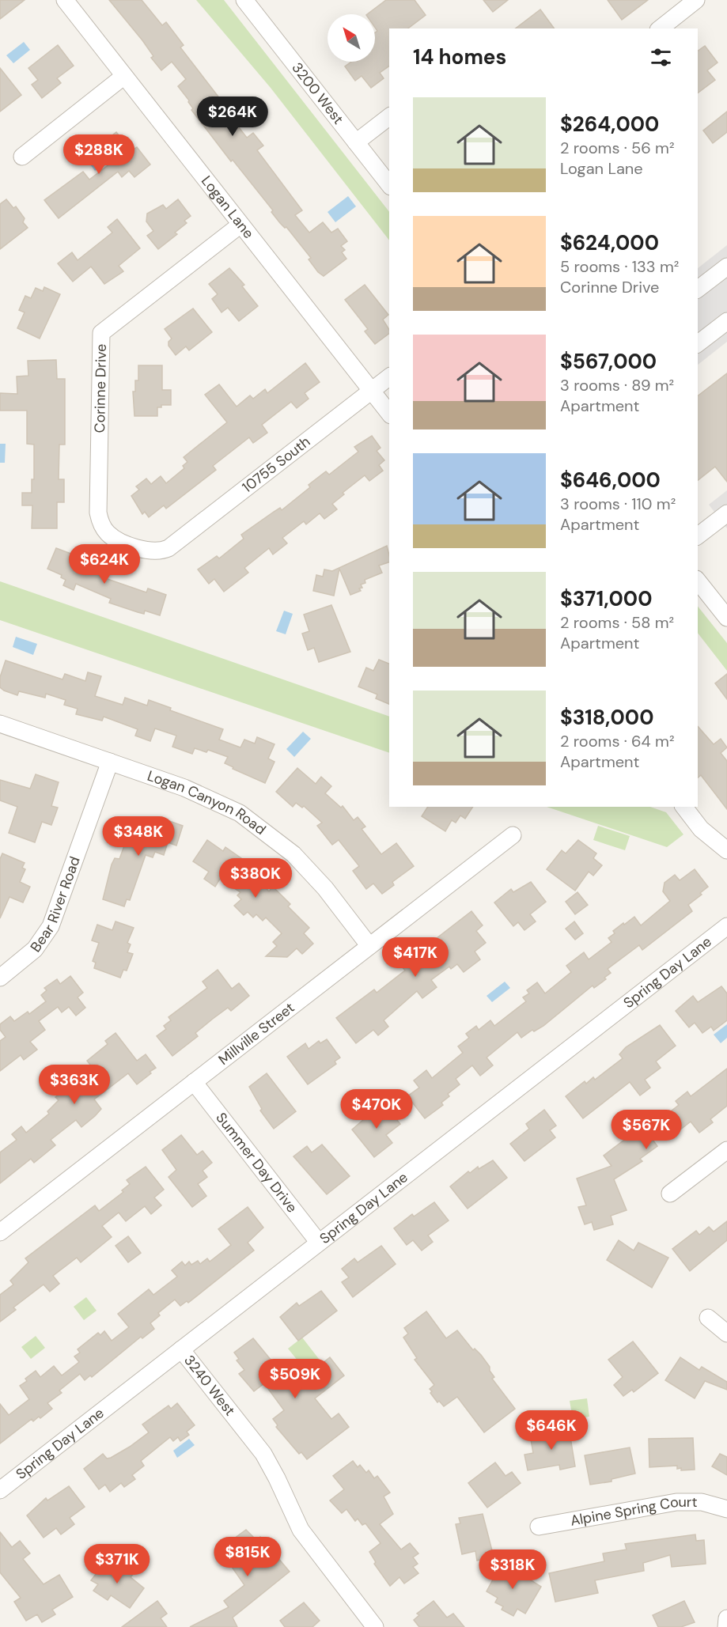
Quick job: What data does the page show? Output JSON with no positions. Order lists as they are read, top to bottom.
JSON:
{
  "streets": {
    "street": [
      "3200 West",
      "Logan Lane",
      "Corinne Drive",
      "10755 South",
      "Logan Canyon Road",
      "Bear River Road",
      "Spring Day Lane",
      "Millville Street",
      "Summer Day Drive",
      "3240 West",
      "Alpine Spring Court"
    ]
  },
  "crossings": [
    ["Logan Lane", "Corinne Drive"],
    ["Logan Lane", "10755 South"],
    ["Corinne Drive", "10755 South"],
    ["Logan Canyon Road", "Bear River Road"],
    ["Logan Canyon Road", "Millville Street"],
    ["Spring Day Lane", "Summer Day Drive"],
    ["Spring Day Lane", "3240 West"],
    ["Millville Street", "Summer Day Drive"]
  ],
  "north": "top left",
  "page": {
    "heading": "14 homes",
    "list": [
      {
        "name": "$264,000",
        "note": "2 rooms · 56 m² · Logan Lane"
      },
      {
        "name": "$624,000",
        "note": "5 rooms · 133 m² · Corinne Drive"
      },
      {
        "name": "$567,000",
        "note": "3 rooms · 89 m² · Apartment"
      },
      {
        "name": "$646,000",
        "note": "3 rooms · 110 m² · Apartment"
      },
      {
        "name": "$371,000",
        "note": "2 rooms · 58 m² · Apartment"
      },
      {
        "name": "$318,000",
        "note": "2 rooms · 64 m² · Apartment"
      }
    ],
    "price": [
      "$264K",
      "$288K",
      "$624K",
      "$348K",
      "$380K",
      "$417K",
      "$363K",
      "$470K",
      "$567K",
      "$509K",
      "$646K",
      "$815K",
      "$371K",
      "$318K"
    ]
  }
}
